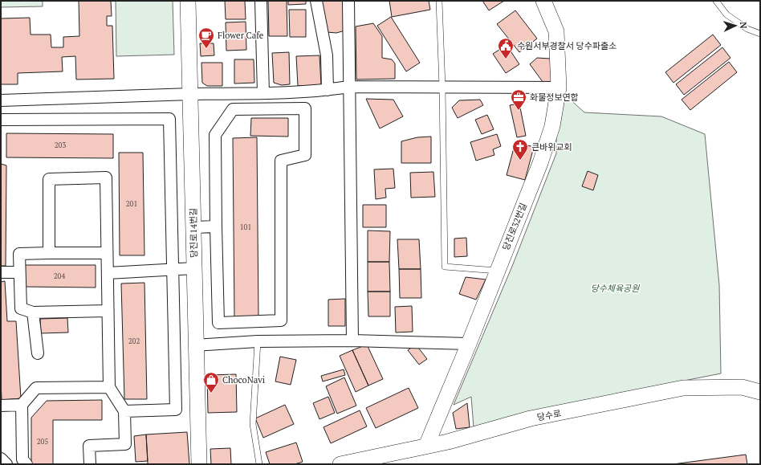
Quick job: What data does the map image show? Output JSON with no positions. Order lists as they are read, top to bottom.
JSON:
{
  "streets": {
    "street": ["당진로32번길", "당진로14번길", "당수로"]
  },
  "crossings": [
    ["당진로32번길", "당수로"]
  ],
  "parks": ["당수체육공원"],
  "places": {
    "cafe": ["Flower Cafe"],
    "public building": ["수원서부경찰서 당수파출소"],
    "office": ["화물정보연합"],
    "church": ["큰바위교회"],
    "shop": ["ChocoNavi"]
  },
  "house_numbers": [
    "203",
    "201",
    "101",
    "204",
    "202",
    "205"
  ],
  "north": "right"
}
